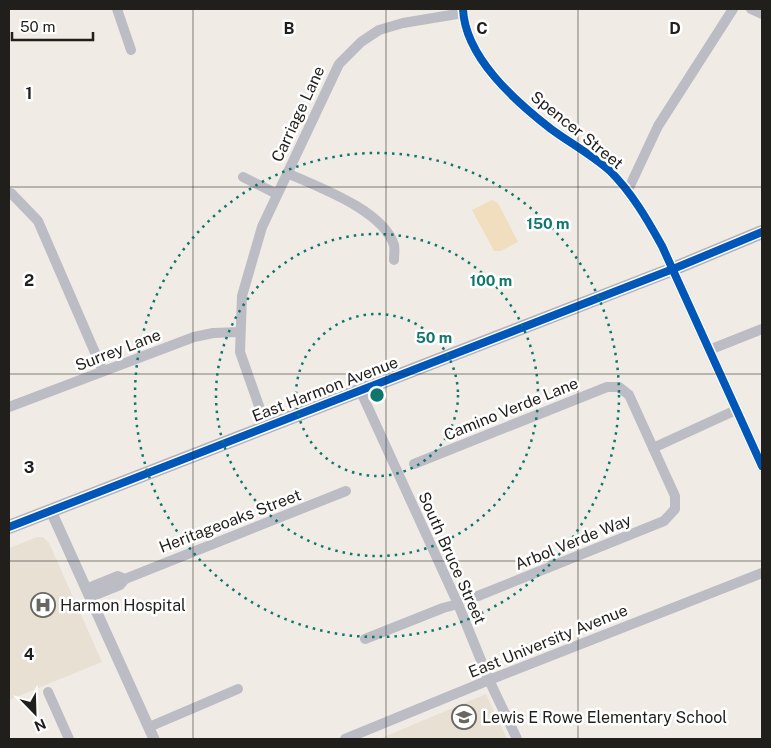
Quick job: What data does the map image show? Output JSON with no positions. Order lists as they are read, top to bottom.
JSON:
{
  "streets": {
    "main road": ["East Harmon Avenue"],
    "street": [
      "Carriage Lane",
      "Spencer Street",
      "Surrey Lane",
      "Camino Verde Lane",
      "Heritageoaks Street",
      "Arbol Verde Way",
      "South Bruce Street",
      "East University Avenue"
    ]
  },
  "crossings": [
    ["Carriage Lane", "Spencer Street"],
    ["Carriage Lane", "Surrey Lane"],
    ["Carriage Lane", "East Harmon Avenue"],
    ["Spencer Street", "East Harmon Avenue"],
    ["East Harmon Avenue", "South Bruce Street"],
    ["Camino Verde Lane", "Arbol Verde Way"],
    ["South Bruce Street", "East University Avenue"]
  ],
  "places": {
    "hospital": ["Harmon Hospital"],
    "school or university": ["Lewis E Rowe Elementary School"]
  },
  "scale_bar": "50 m",
  "north": "bottom right",
  "grid": {
    "columns": ["B", "C", "D"],
    "rows": [
      "1",
      "2",
      "3",
      "4"
    ]
  },
  "rings": ["150 m", "100 m", "50 m"]
}
